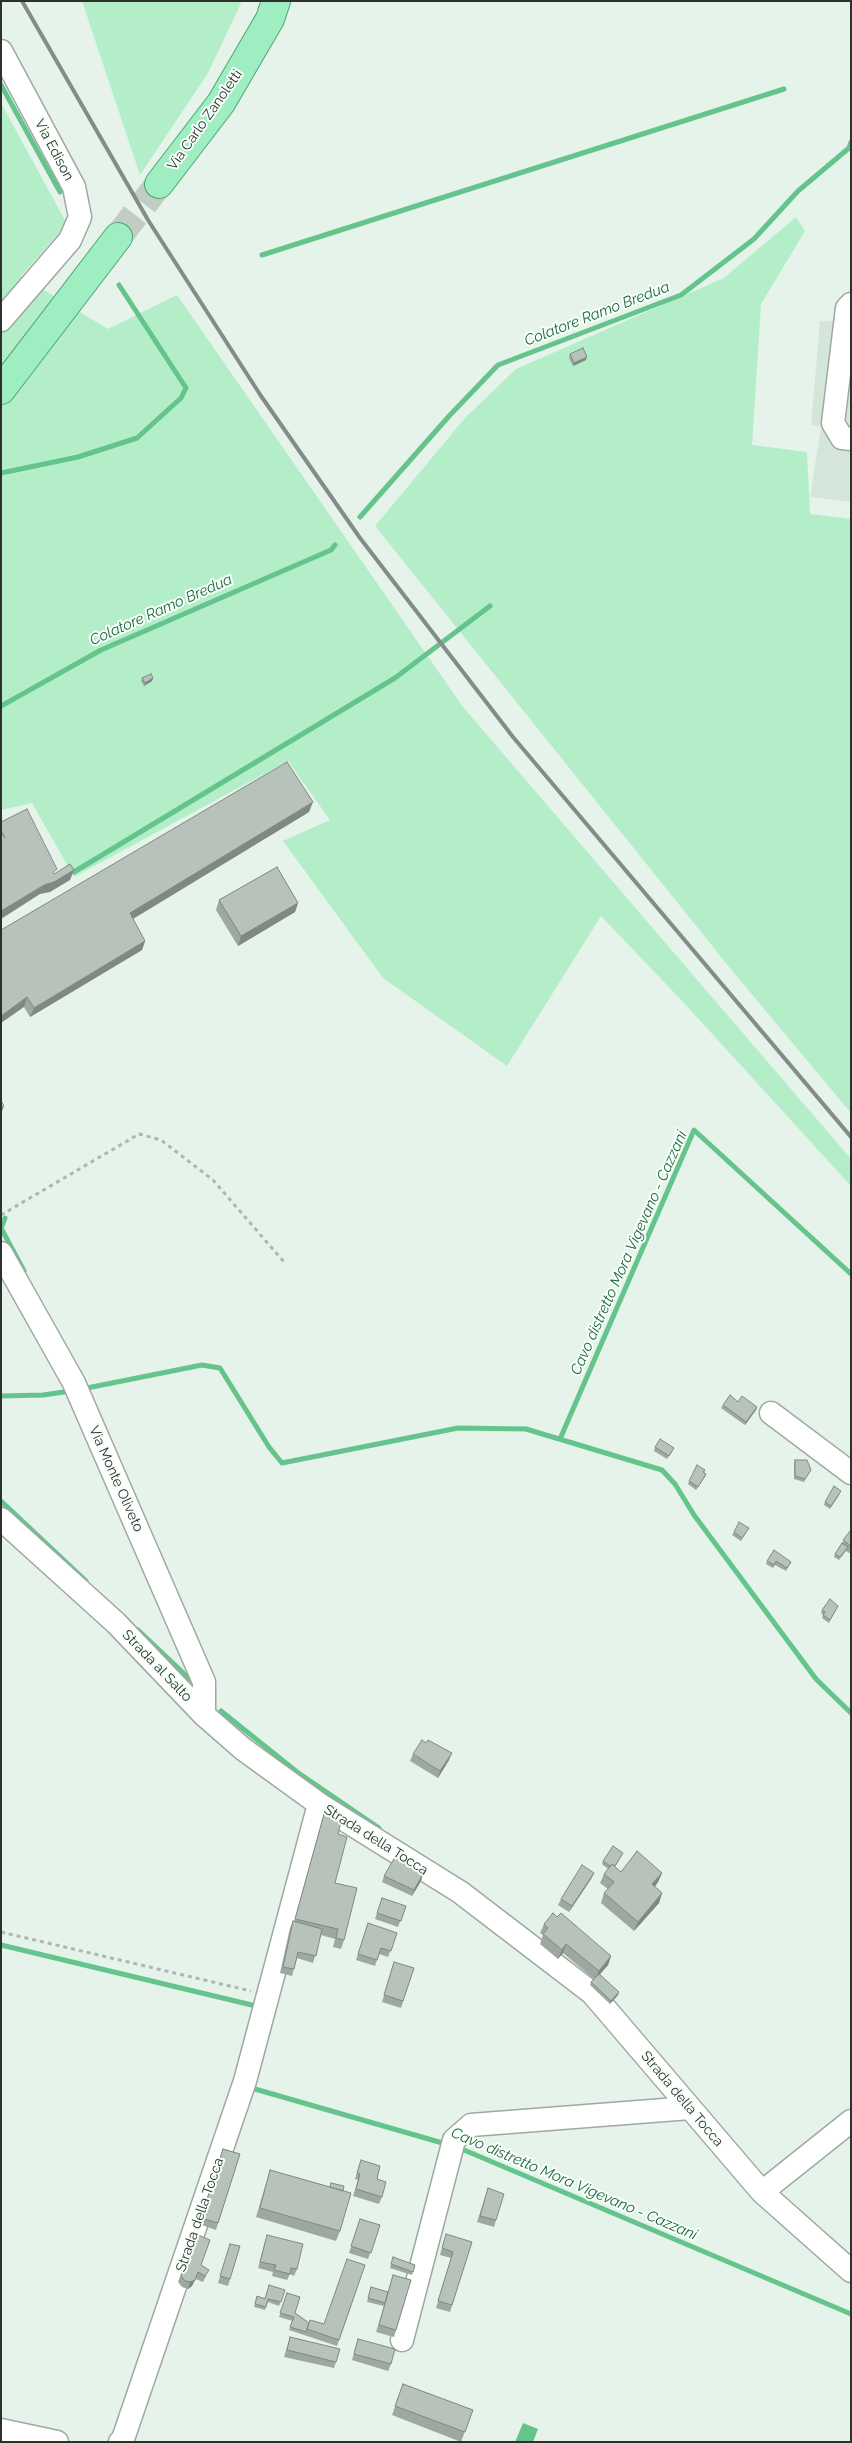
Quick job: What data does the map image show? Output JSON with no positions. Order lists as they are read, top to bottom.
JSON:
{
  "streets": {
    "main road": ["Via Carlo Zanoletti"],
    "street": [
      "Via Edison",
      "Via Monte Oliveto",
      "Strada al Salto",
      "Strada della Tocca"
    ]
  },
  "crossings": [
    ["Via Monte Oliveto", "Strada al Salto"],
    ["Strada al Salto", "Strada della Tocca"]
  ],
  "water": ["Colatore Ramo Bredua", "Cavo distretto Mora Vigevano - Cazzani"]
}
